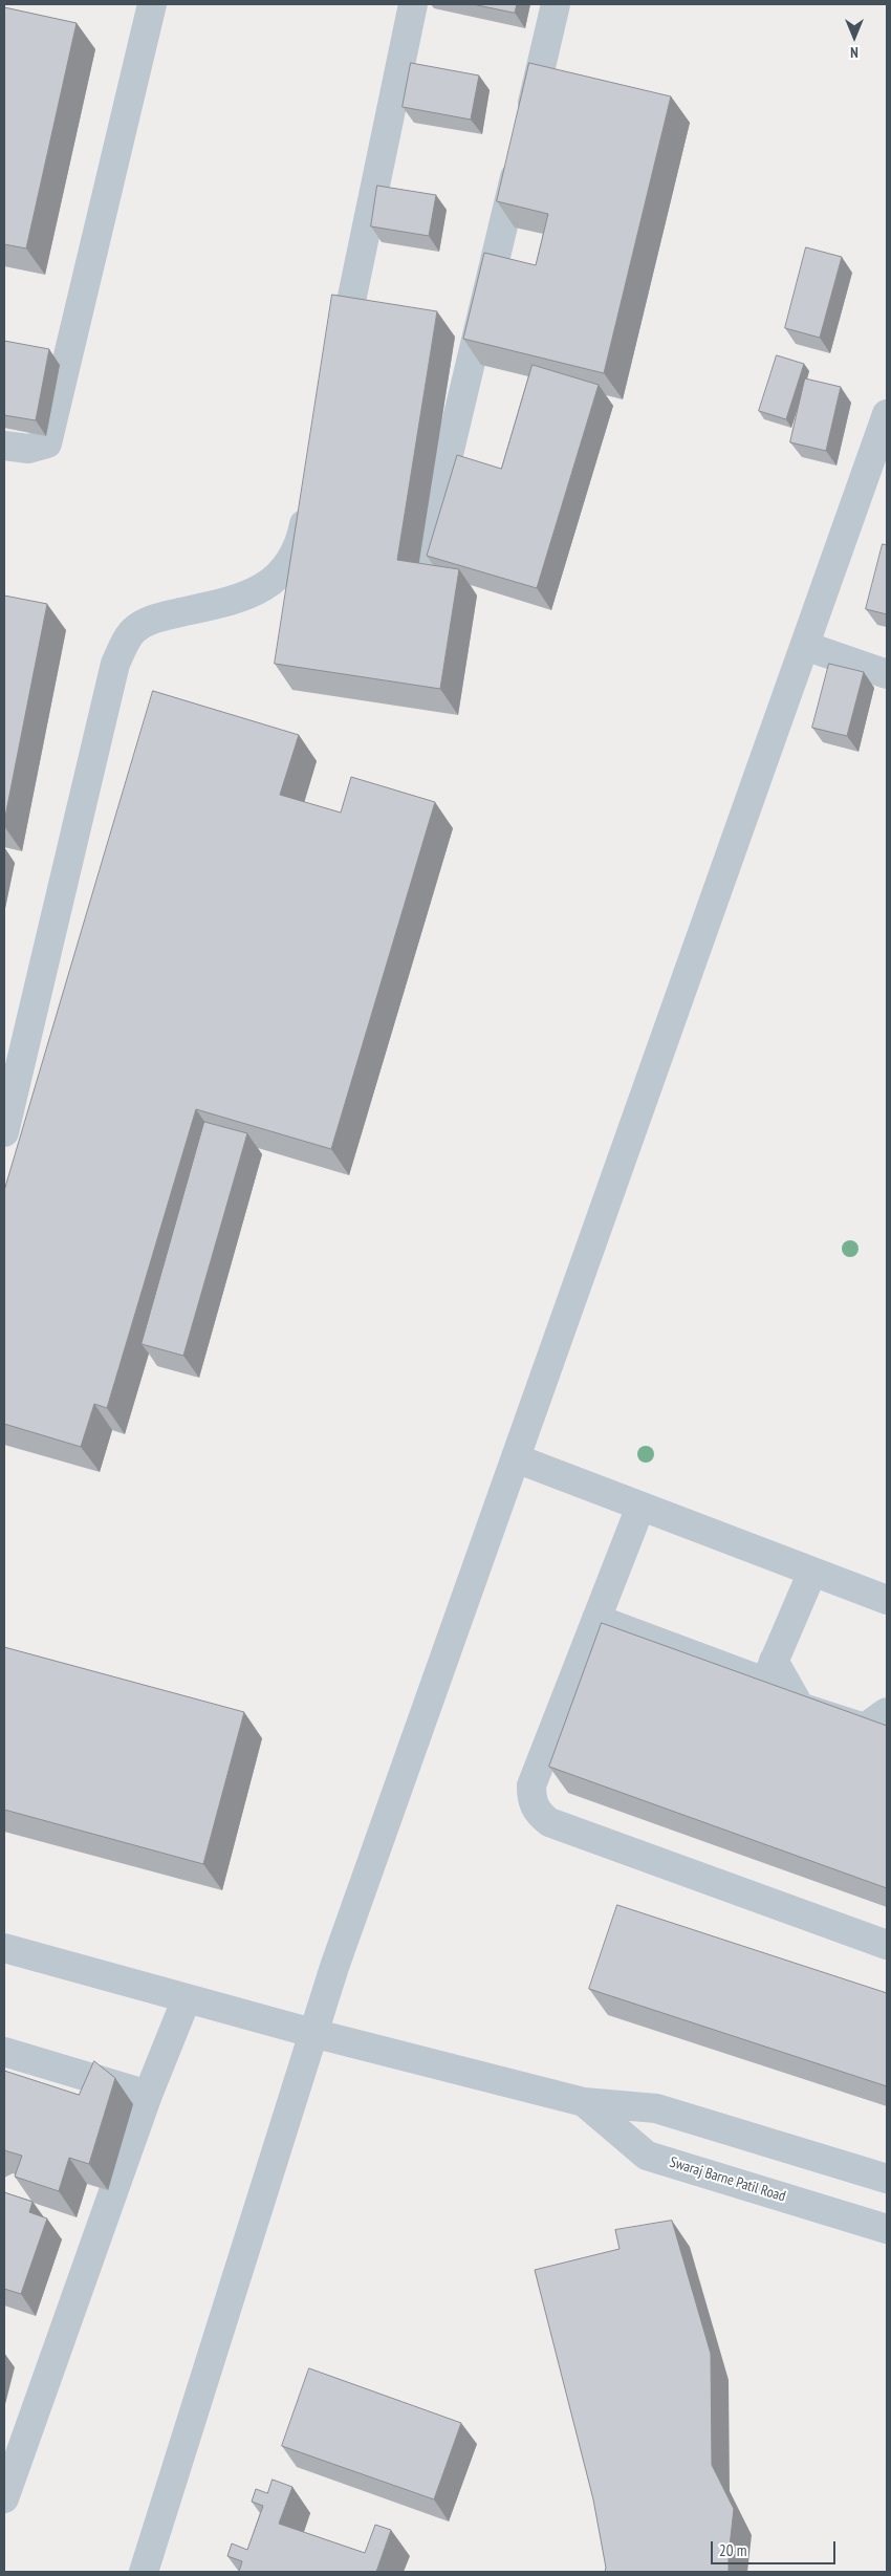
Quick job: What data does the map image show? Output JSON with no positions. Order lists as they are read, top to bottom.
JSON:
{
  "streets": {
    "street": ["Swaraj Barne Patil Road"]
  },
  "scale_bar": "20 m",
  "north": "bottom"
}
